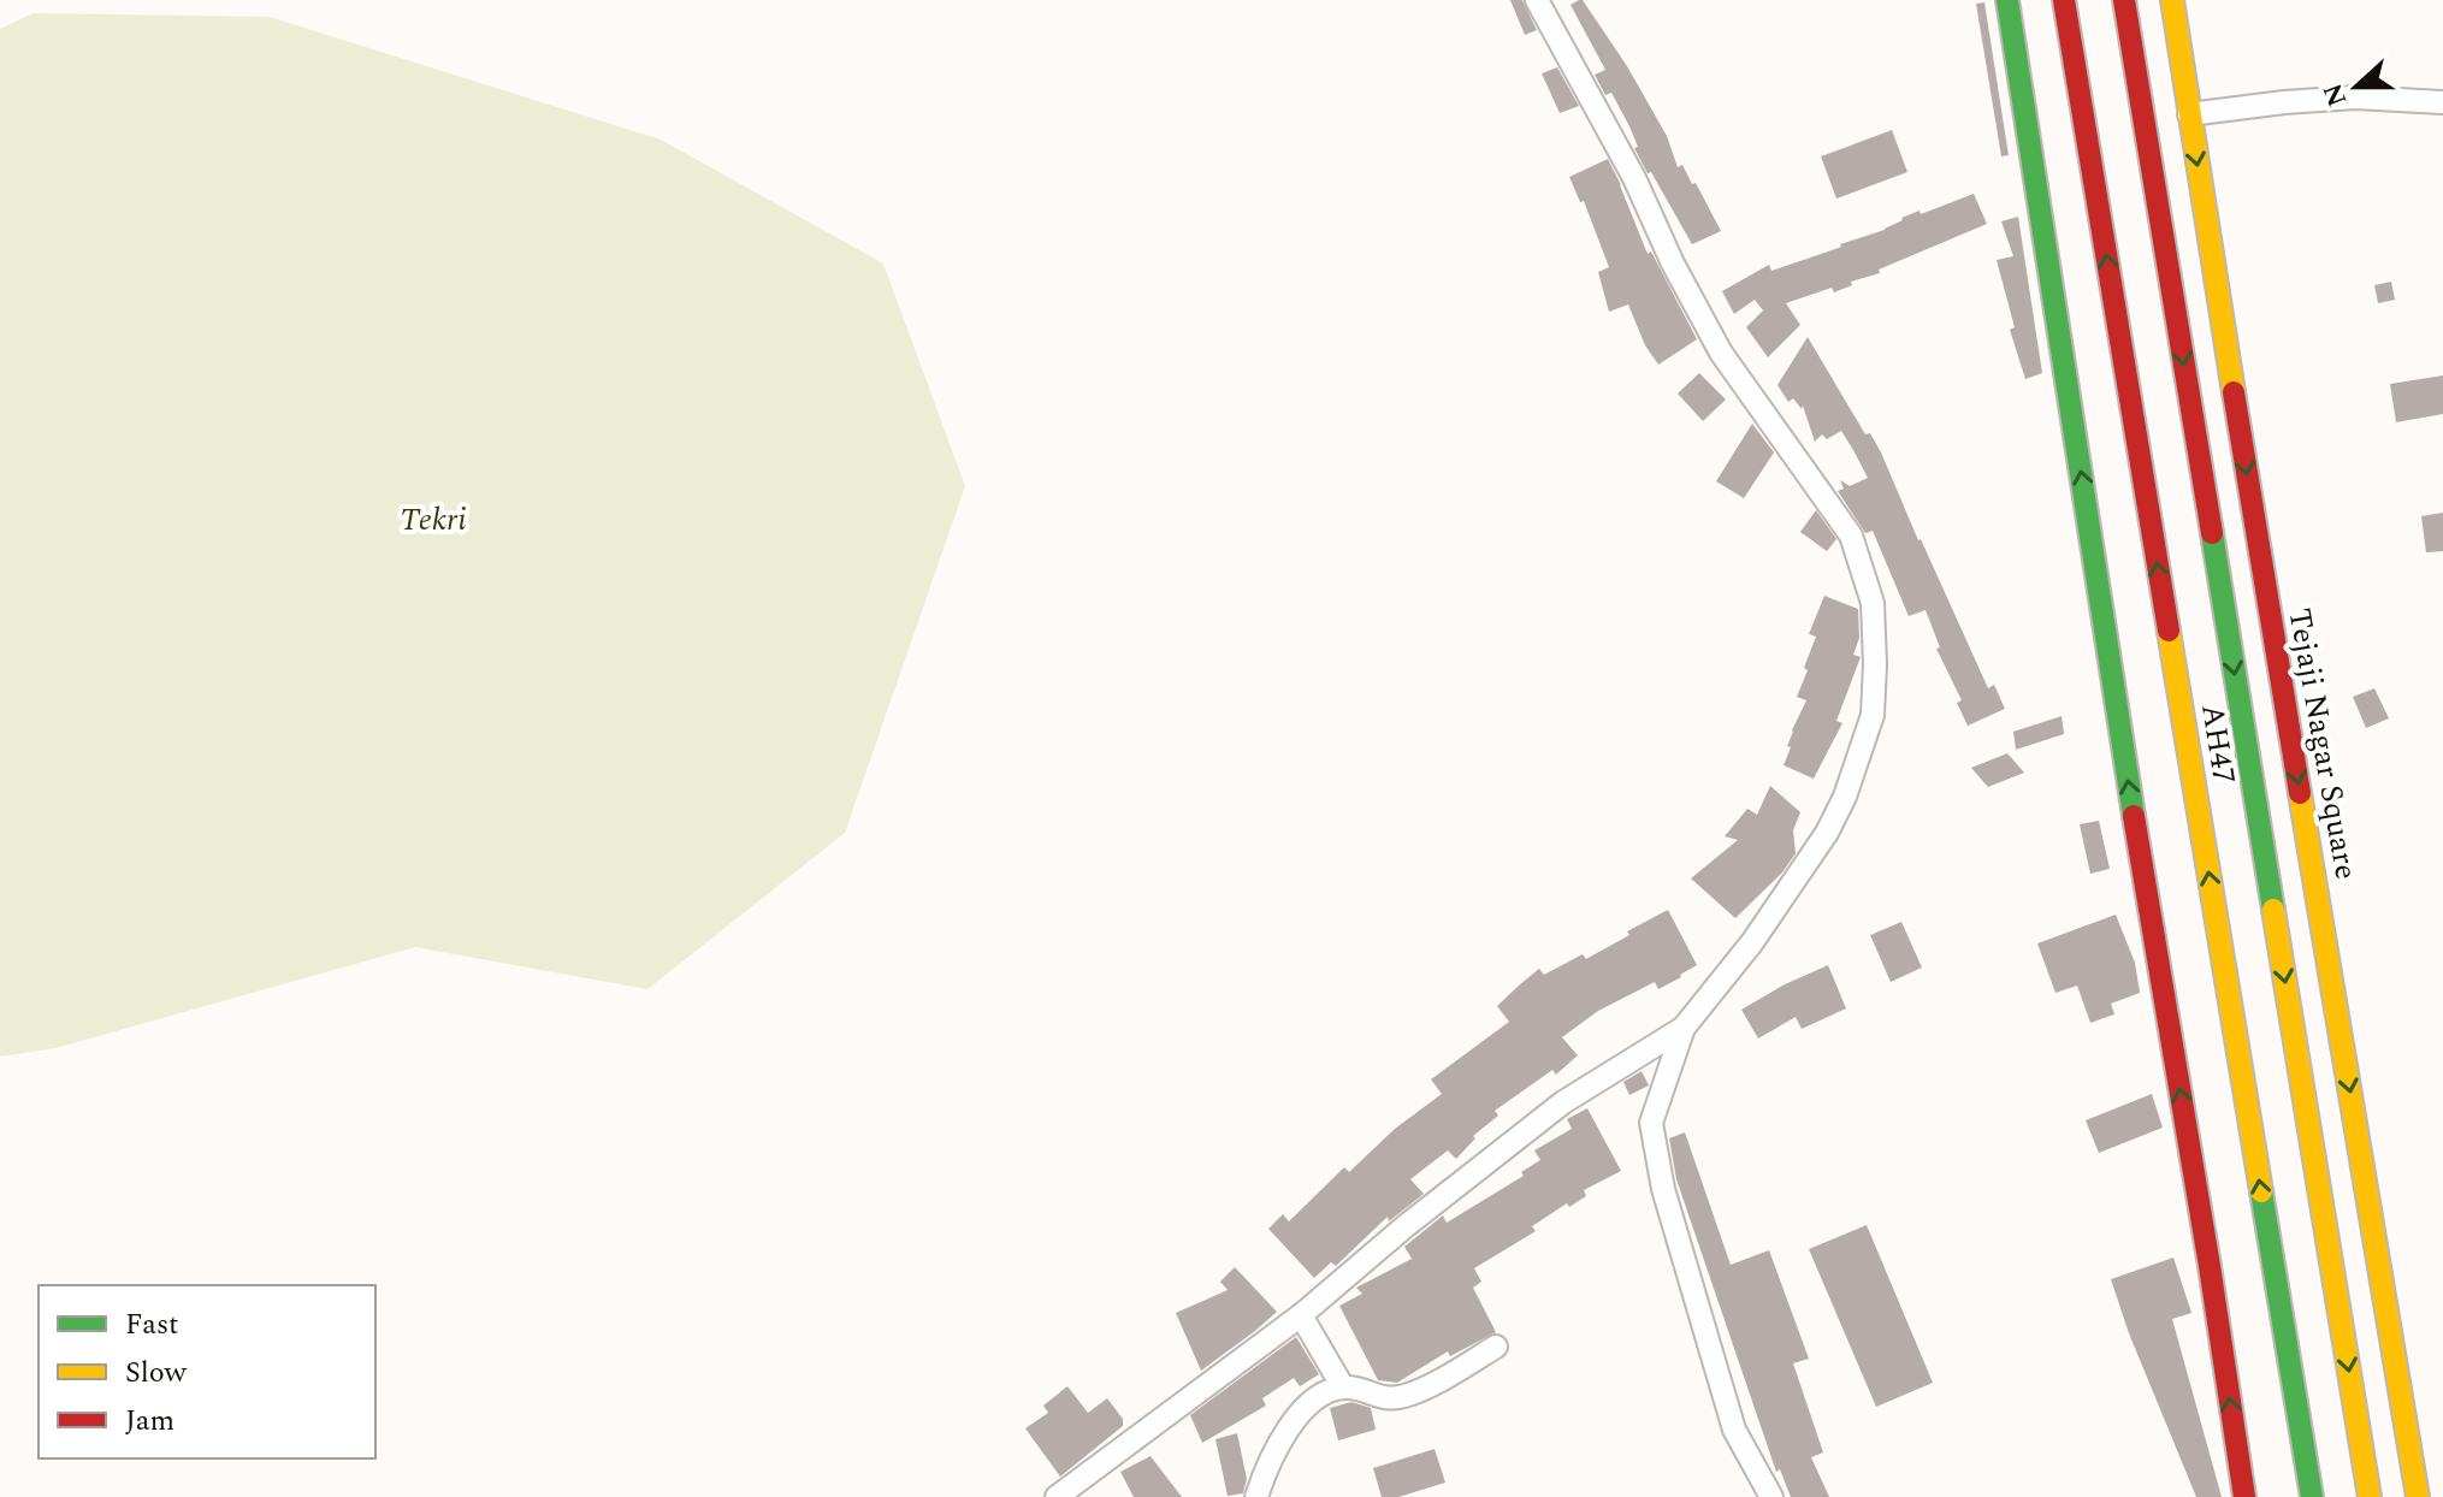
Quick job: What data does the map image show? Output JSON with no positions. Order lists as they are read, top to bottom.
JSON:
{
  "streets": {
    "main road": ["AH47", "Tejaji Nagar Square"]
  },
  "parks": ["Tekri"],
  "legend": ["Fast", "Slow", "Jam"],
  "north": "left"
}
